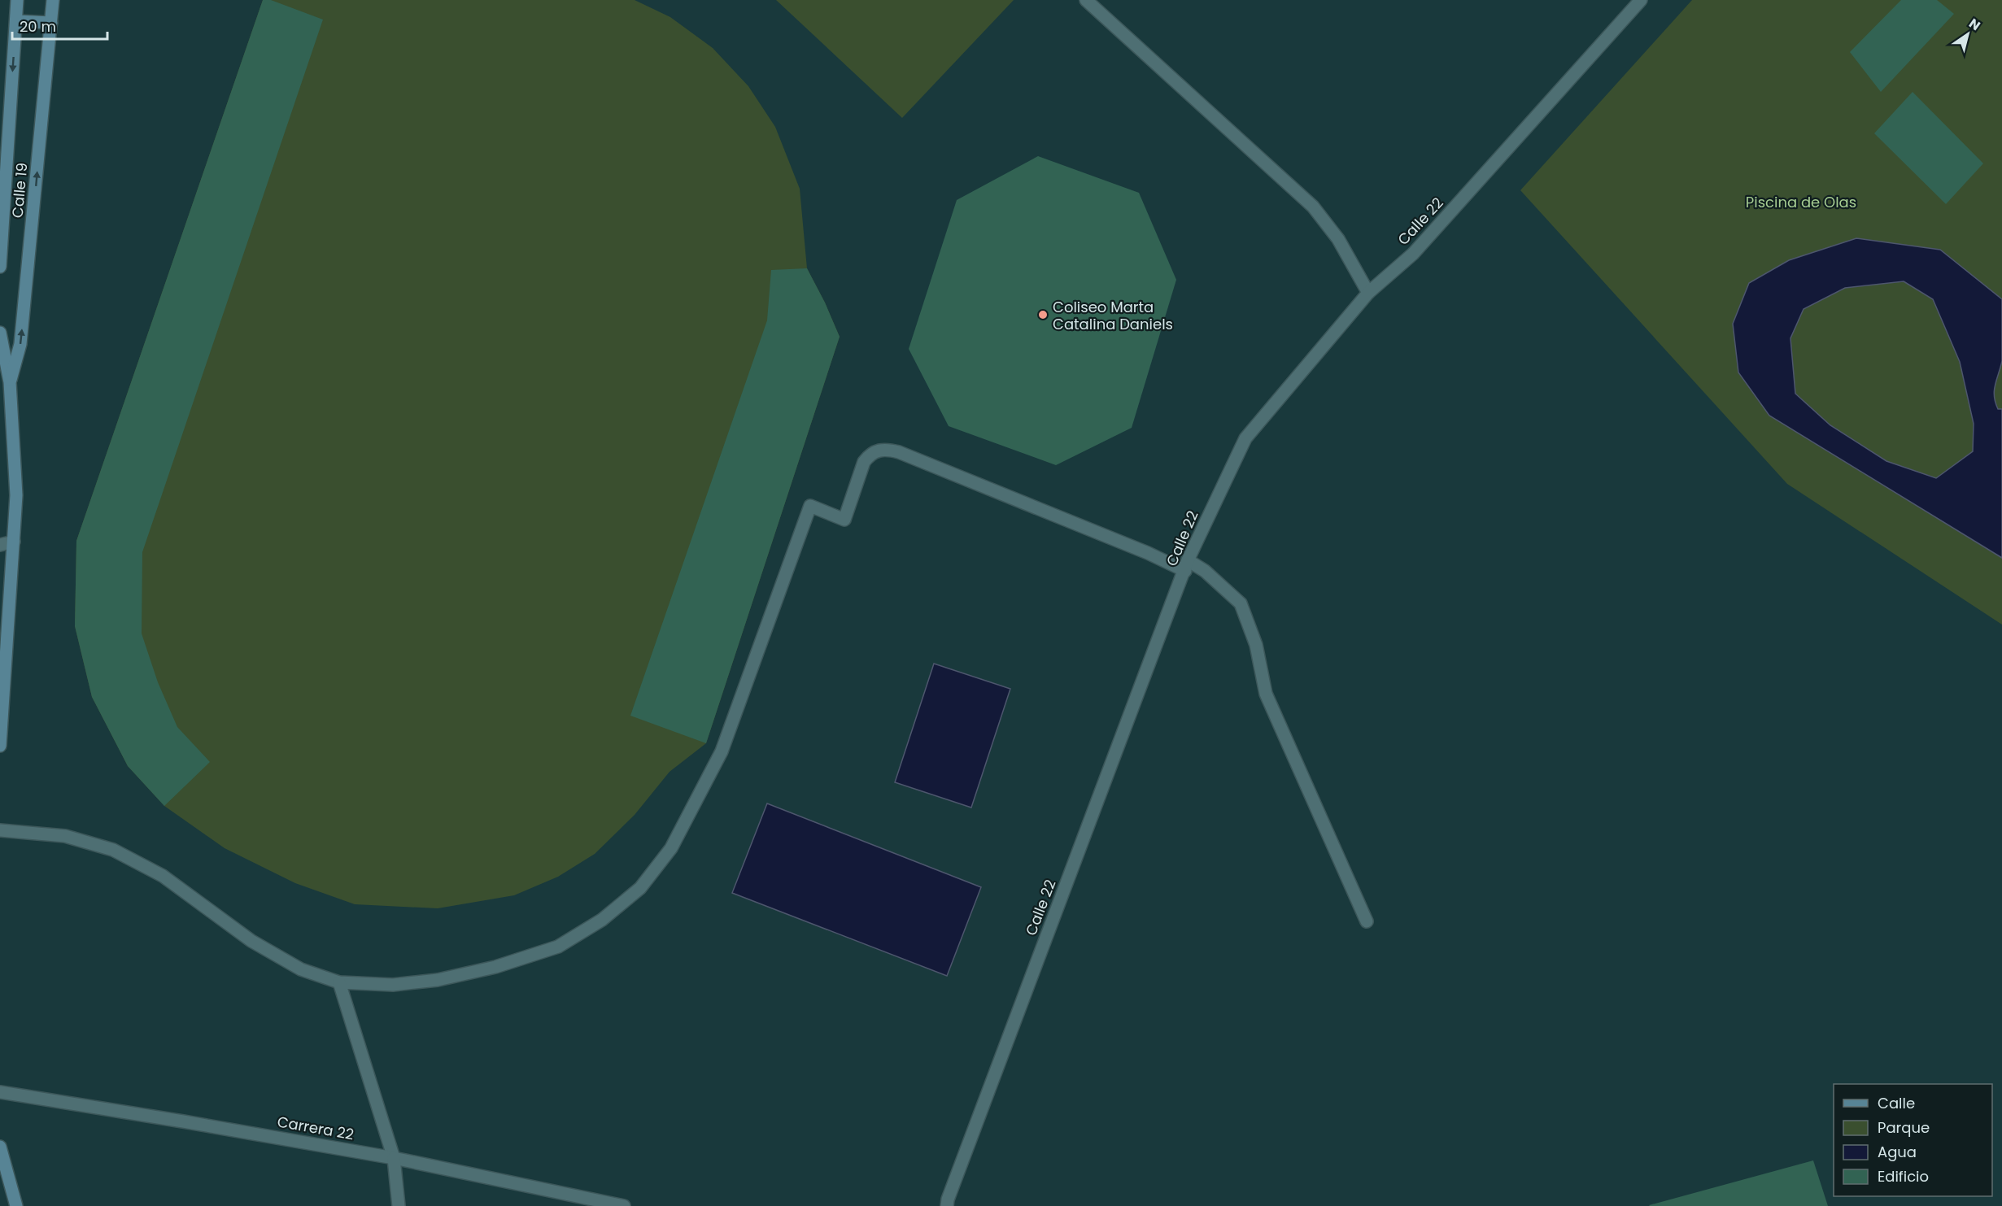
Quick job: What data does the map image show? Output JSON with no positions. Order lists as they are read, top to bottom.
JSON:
{
  "streets": {
    "street": ["Calle 19", "Calle 22", "Carrera 22"]
  },
  "parks": ["Piscina de Olas"],
  "places": ["Coliseo Marta Catalina Daniels"],
  "legend": [
    "Calle",
    "Parque",
    "Agua",
    "Edificio"
  ],
  "scale_bar": "20 m",
  "north": "top right"
}
